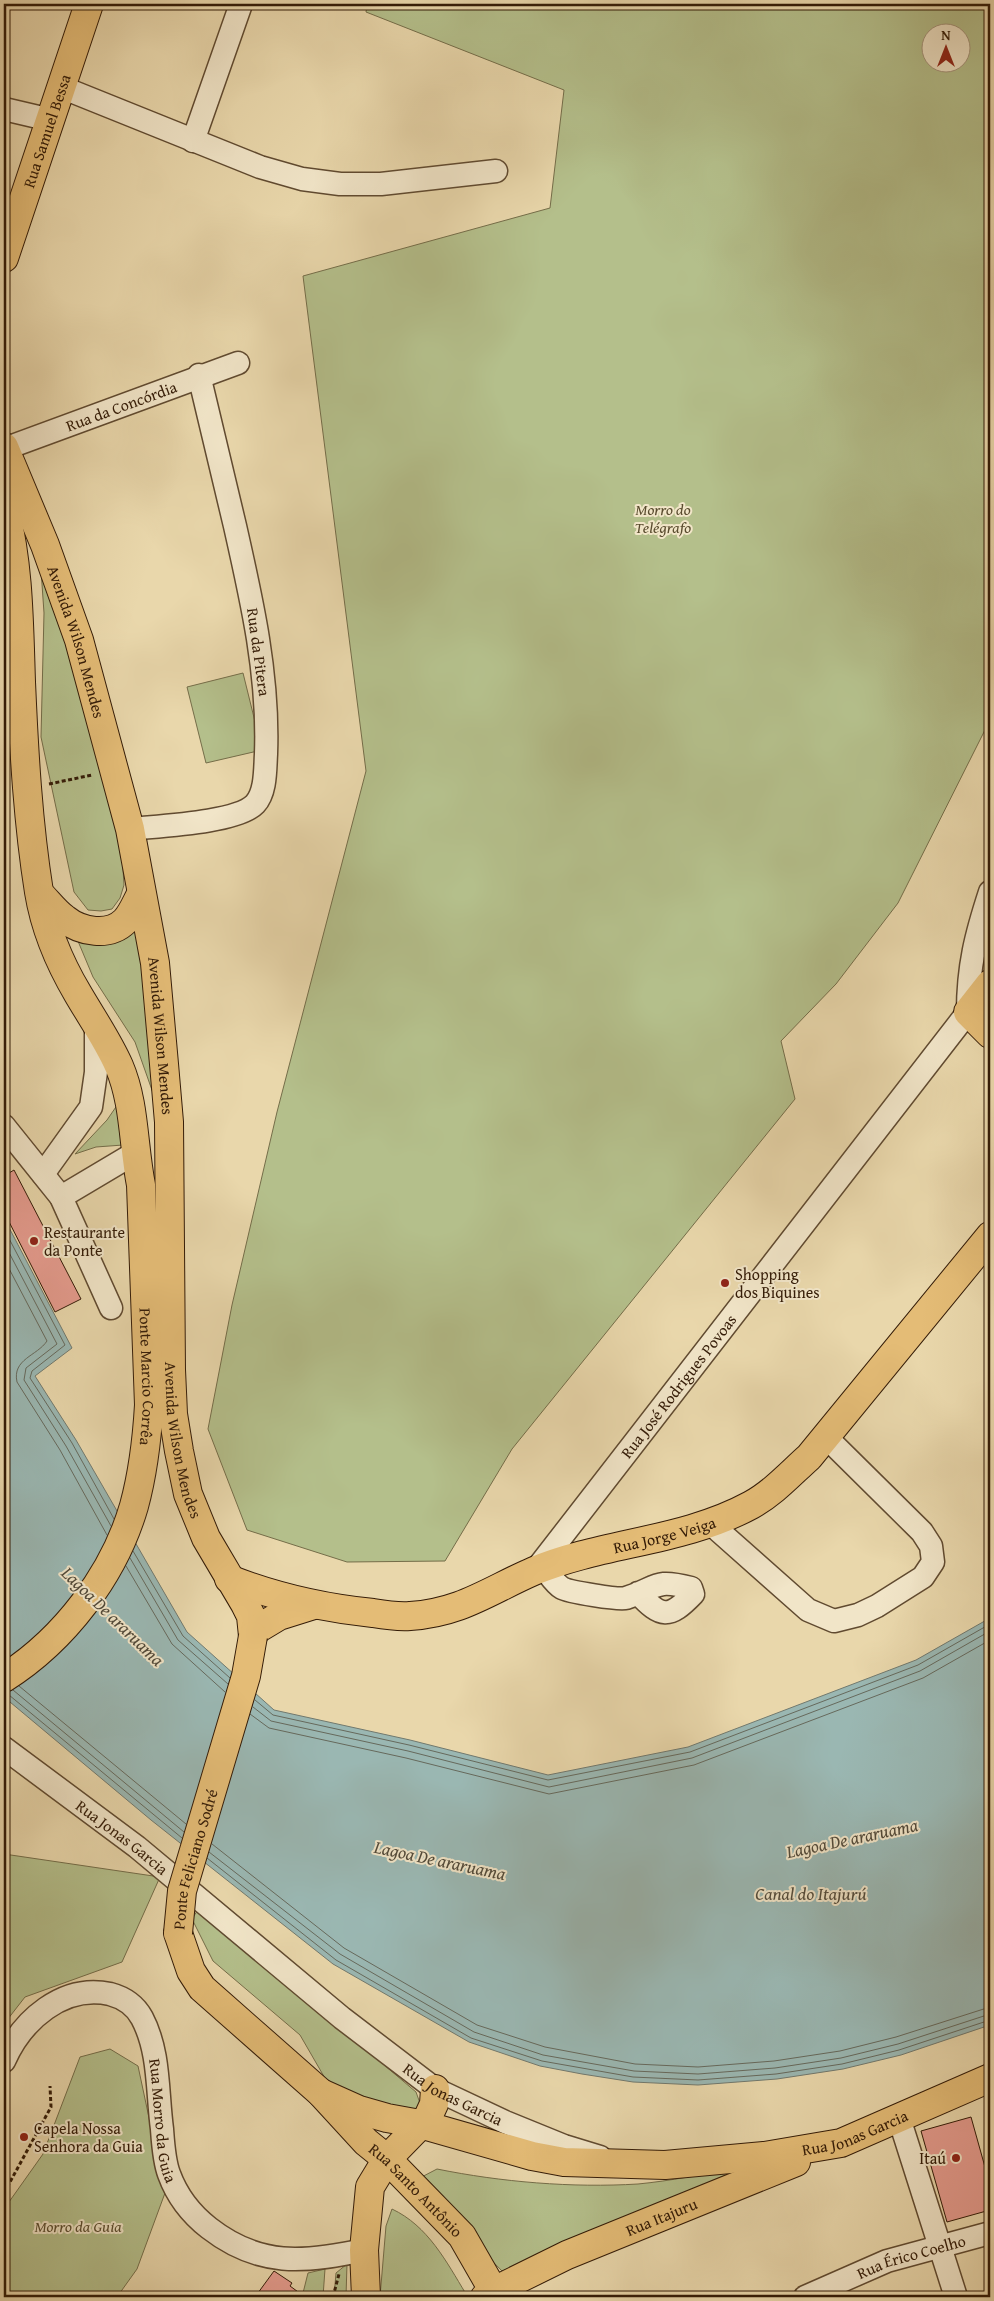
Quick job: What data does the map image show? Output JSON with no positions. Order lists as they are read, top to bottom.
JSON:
{
  "streets": {
    "main road": [
      "Rua Samuel Bessa",
      "Avenida Wilson Mendes",
      "Ponte Marcio Corrêa",
      "Rua Jorge Veiga",
      "Rua Jonas Garcia",
      "Ponte Feliciano Sodré",
      "Rua Santo Antônio",
      "Rua Itajuru"
    ],
    "street": [
      "Rua da Concórdia",
      "Rua da Pitera",
      "Rua José Rodrigues Povoas",
      "Rua Morro da Guia",
      "Rua Érico Coelho"
    ]
  },
  "crossings": [
    ["Rua da Concórdia", "Avenida Wilson Mendes"],
    ["Rua da Concórdia", "Rua da Pitera"],
    ["Avenida Wilson Mendes", "Rua da Pitera"],
    ["Avenida Wilson Mendes", "Rua Jorge Veiga"],
    ["Avenida Wilson Mendes", "Ponte Feliciano Sodré"],
    ["Rua José Rodrigues Povoas", "Rua Jorge Veiga"],
    ["Rua Jonas Garcia", "Rua Itajuru"],
    ["Ponte Feliciano Sodré", "Rua Santo Antônio"],
    ["Rua Santo Antônio", "Rua Itajuru"]
  ],
  "water": ["Lagoa De araruama", "Canal do Itajurú"],
  "parks": ["Morro do Telégrafo", "Morro da Guia"],
  "places": [
    "Restaurante da Ponte",
    "Shopping dos Biquines",
    "Capela Nossa Senhora da Guia",
    "Itaú"
  ],
  "north": "top"
}
